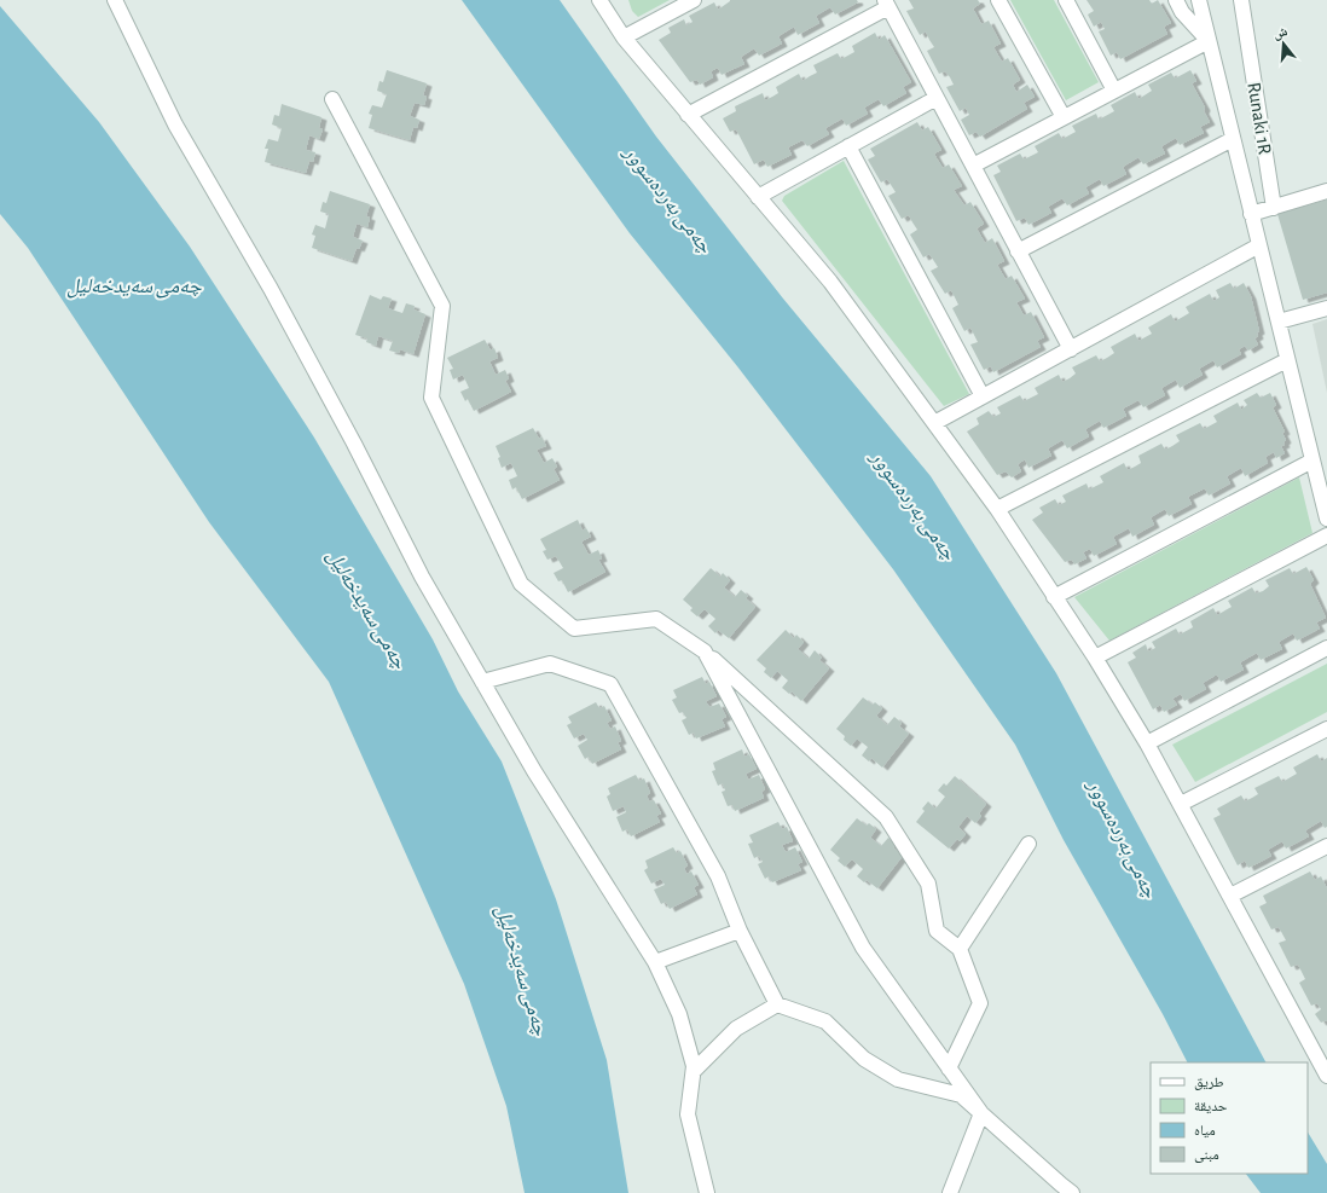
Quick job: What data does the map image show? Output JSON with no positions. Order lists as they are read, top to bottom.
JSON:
{
  "streets": {
    "street": ["Runaki 1R"]
  },
  "water": ["چەمی بەردەسوور", "چەمی سەیدخەلیل"],
  "legend": [
    "طريق",
    "حديقة",
    "مياه",
    "مبنى"
  ],
  "north": "top"
}
